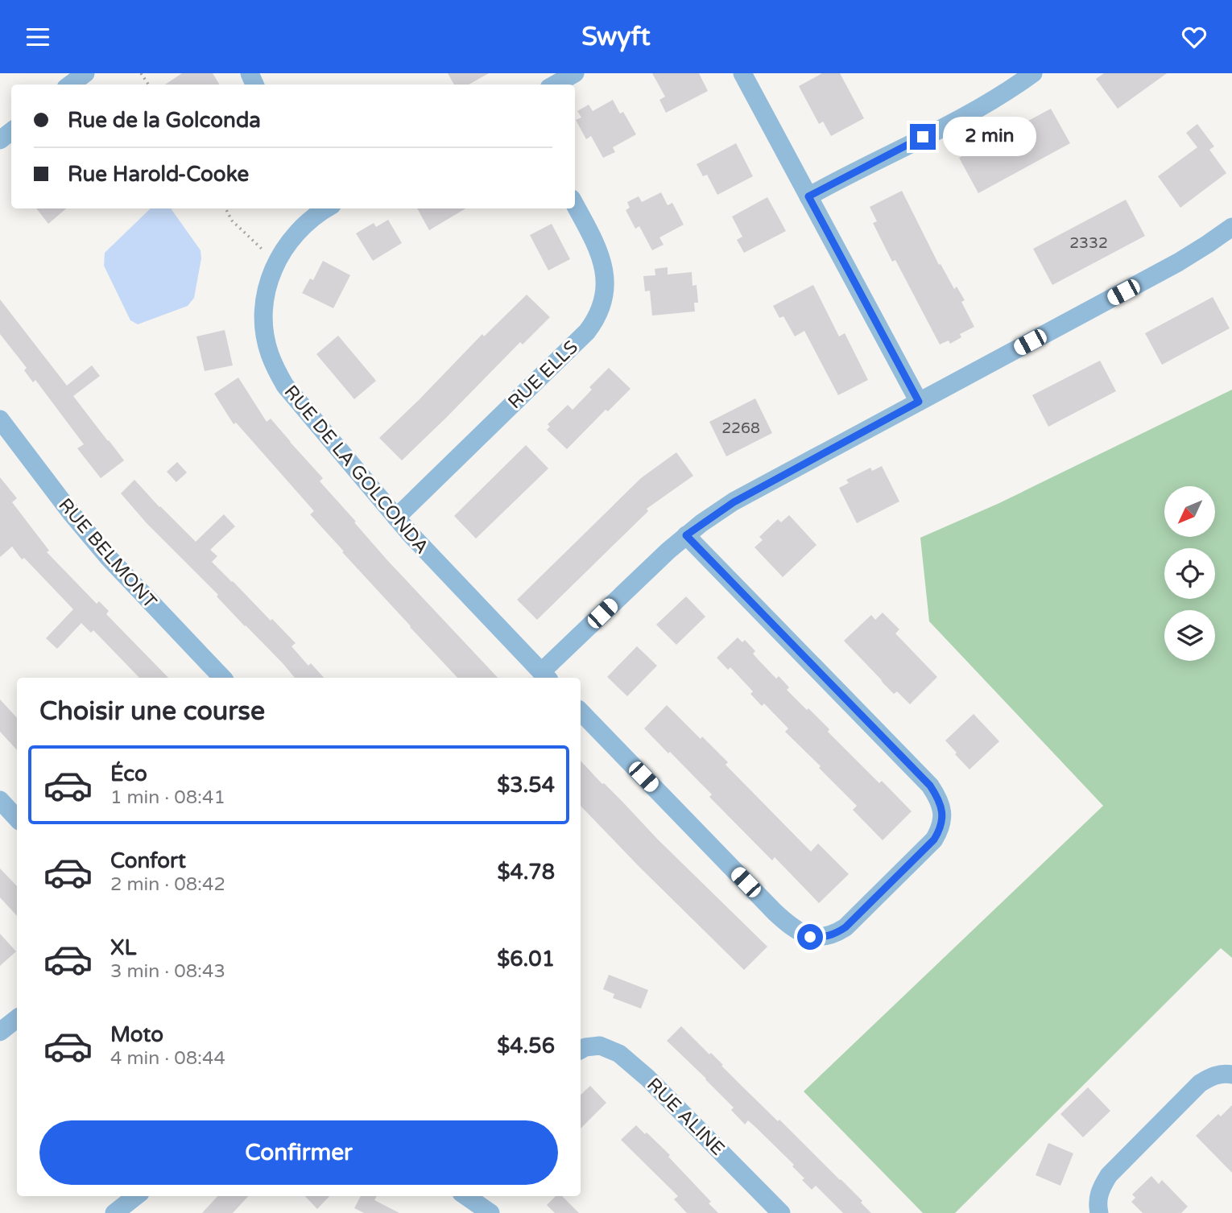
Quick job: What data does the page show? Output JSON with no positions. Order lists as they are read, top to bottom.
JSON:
{
  "streets": {
    "street": [
      "RUE ELLS",
      "RUE DE LA GOLCONDA",
      "RUE BELMONT",
      "RUE ALINE"
    ]
  },
  "crossings": [
    ["RUE ELLS", "RUE DE LA GOLCONDA"]
  ],
  "house_numbers": ["2332", "2268"],
  "north": "bottom left",
  "page": {
    "header": "Swyft",
    "banner": ["Rue de la Golconda", "Rue Harold-Cooke"],
    "bubble": "2 min",
    "heading": "Choisir une course",
    "list": [
      {
        "name": "Éco",
        "note": "1 min · 08:41",
        "value": "$3.54"
      },
      {
        "name": "Confort",
        "note": "2 min · 08:42",
        "value": "$4.78"
      },
      {
        "name": "XL",
        "note": "3 min · 08:43",
        "value": "$6.01"
      },
      {
        "name": "Moto",
        "note": "4 min · 08:44",
        "value": "$4.56"
      }
    ],
    "buttons": "Confirmer"
  }
}
